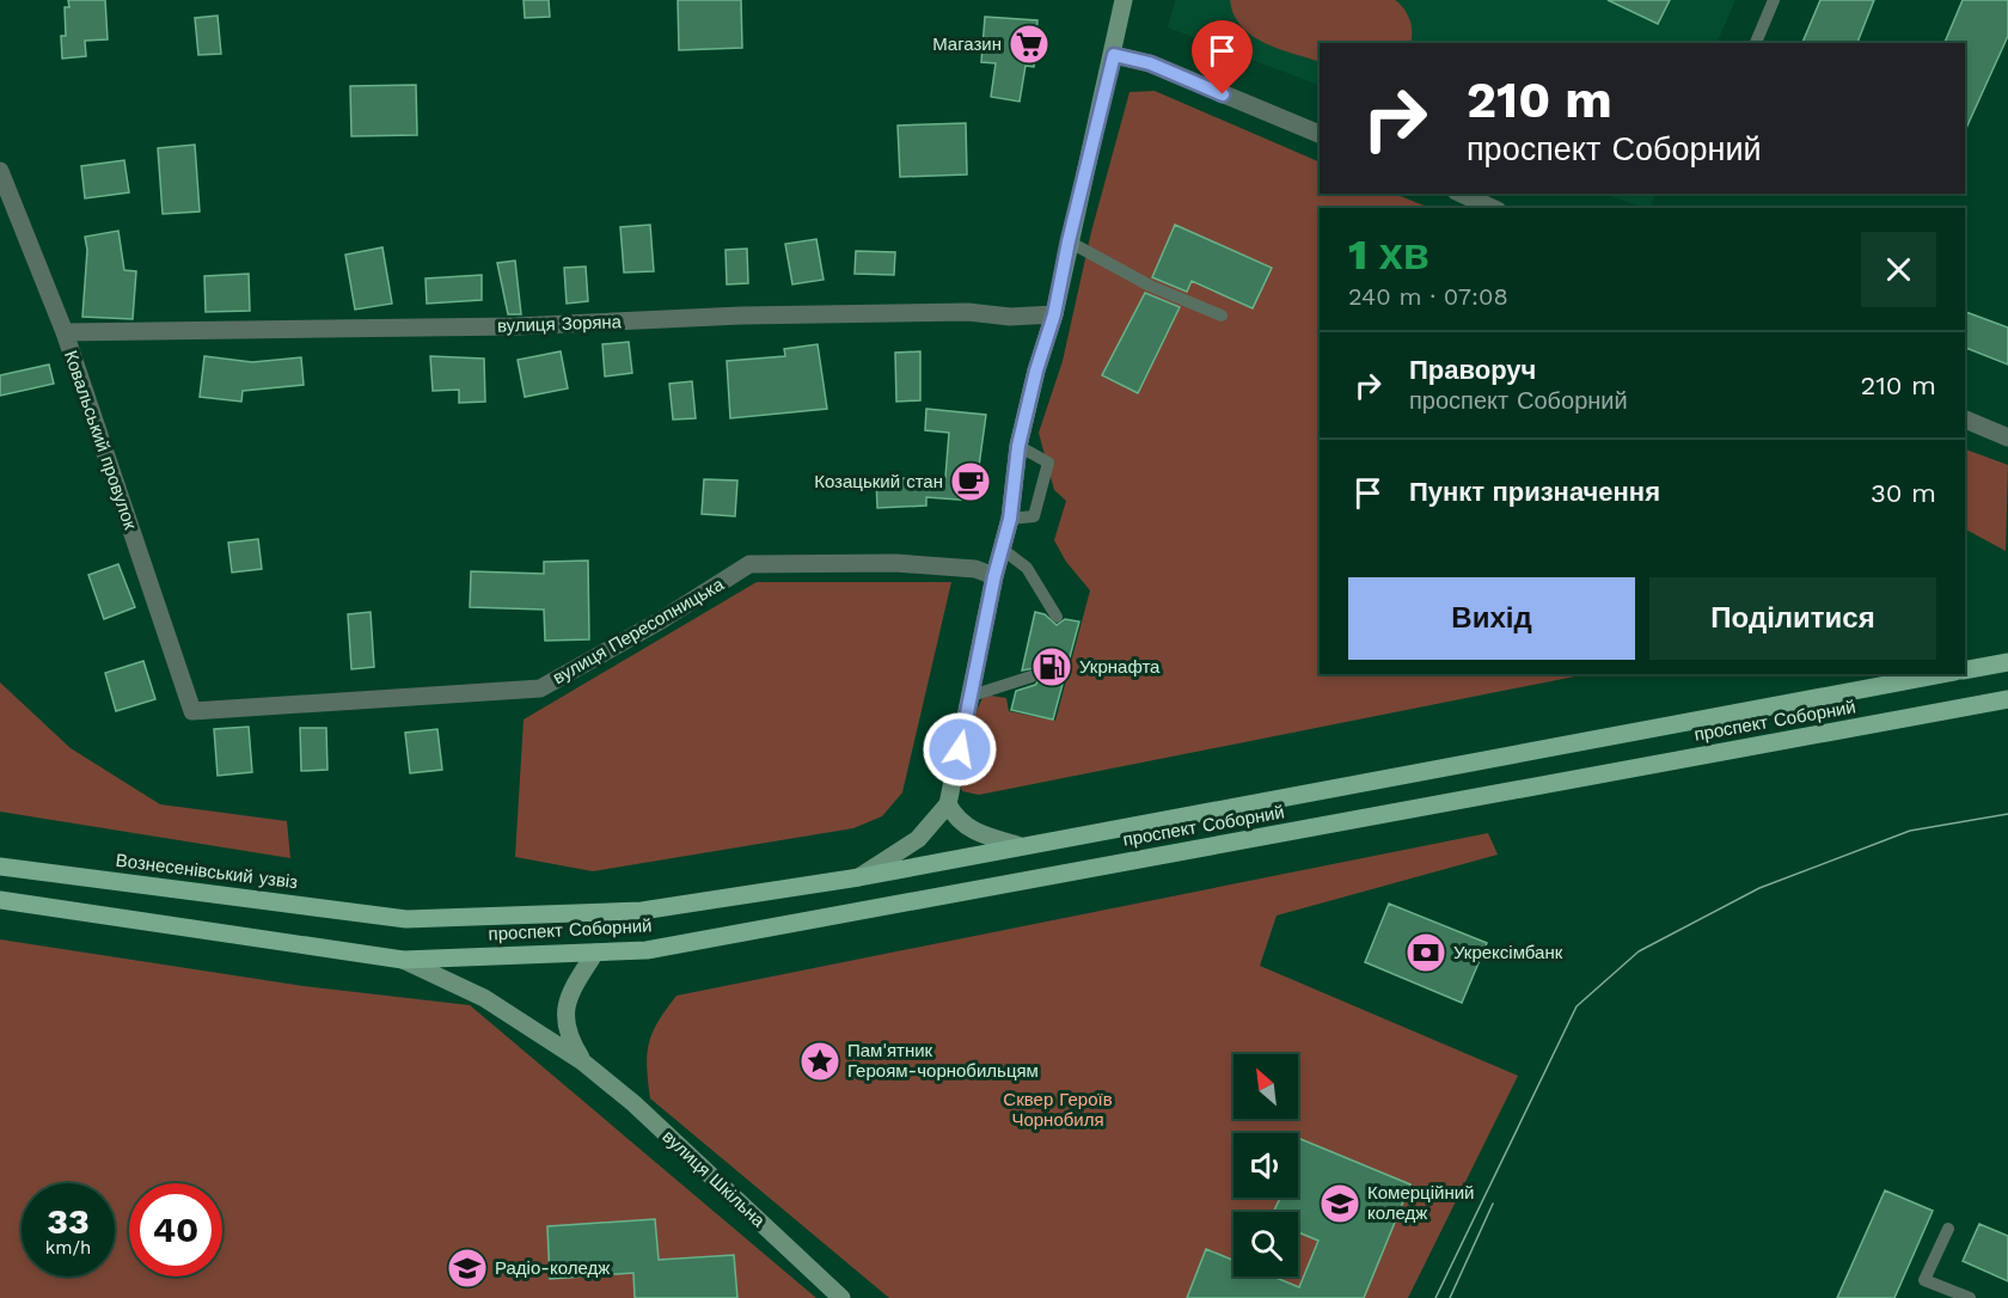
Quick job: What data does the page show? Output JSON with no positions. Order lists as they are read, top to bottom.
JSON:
{
  "streets": {
    "main road": ["проспект Соборний", "Вознесенівський узвіз"],
    "street": [
      "вулиця Зоряна",
      "Ковальський провулок",
      "вулиця Пересопницька",
      "вулиця Шкільна"
    ]
  },
  "crossings": [
    ["вулиця Зоряна", "Ковальський провулок"],
    ["Ковальський провулок", "вулиця Пересопницька"],
    ["проспект Соборний", "Вознесенівський узвіз"],
    ["проспект Соборний", "вулиця Шкільна"]
  ],
  "parks": ["Сквер Героїв Чорнобиля"],
  "places": {
    "supermarket": ["Магазин"],
    "cafe": ["Козацький стан"],
    "fuel station": ["Укрнафта"],
    "bank": ["Укрексімбанк"],
    "place": ["Пам'ятник Героям-чорнобильцям"],
    "school or university": ["Комерційний коледж", "Радіо-коледж"]
  },
  "north": "top left",
  "page": {
    "turn": ["210 m", "проспект Соборний"],
    "heading": ["1 хв", "240 m · 07:08"],
    "list": [
      {
        "name": "Праворуч",
        "note": "проспект Соборний",
        "value": "210 m"
      },
      {
        "name": "Пункт призначення",
        "value": "30 m"
      }
    ],
    "buttons": ["Вихід", "Поділитися"],
    "speed": "33 km/h",
    "limit": "40"
  }
}
